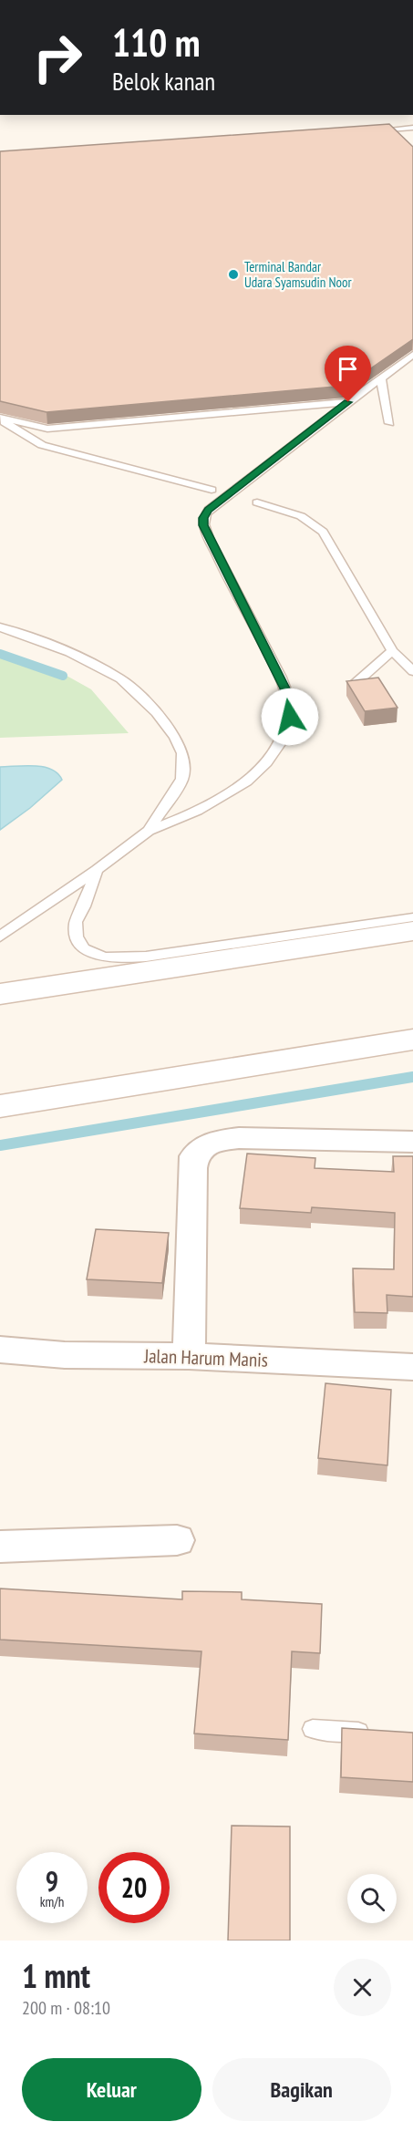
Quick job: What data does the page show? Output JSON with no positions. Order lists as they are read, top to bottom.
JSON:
{
  "streets": {
    "street": ["Jalan Harum Manis"]
  },
  "places": ["Terminal Bandar Udara Syamsudin Noor"],
  "page": {
    "turn": ["110 m", "Belok kanan"],
    "speed": "9 km/h",
    "limit": "20",
    "heading": ["1 mnt", "200 m · 08:10"],
    "buttons": ["Keluar", "Bagikan"]
  }
}
